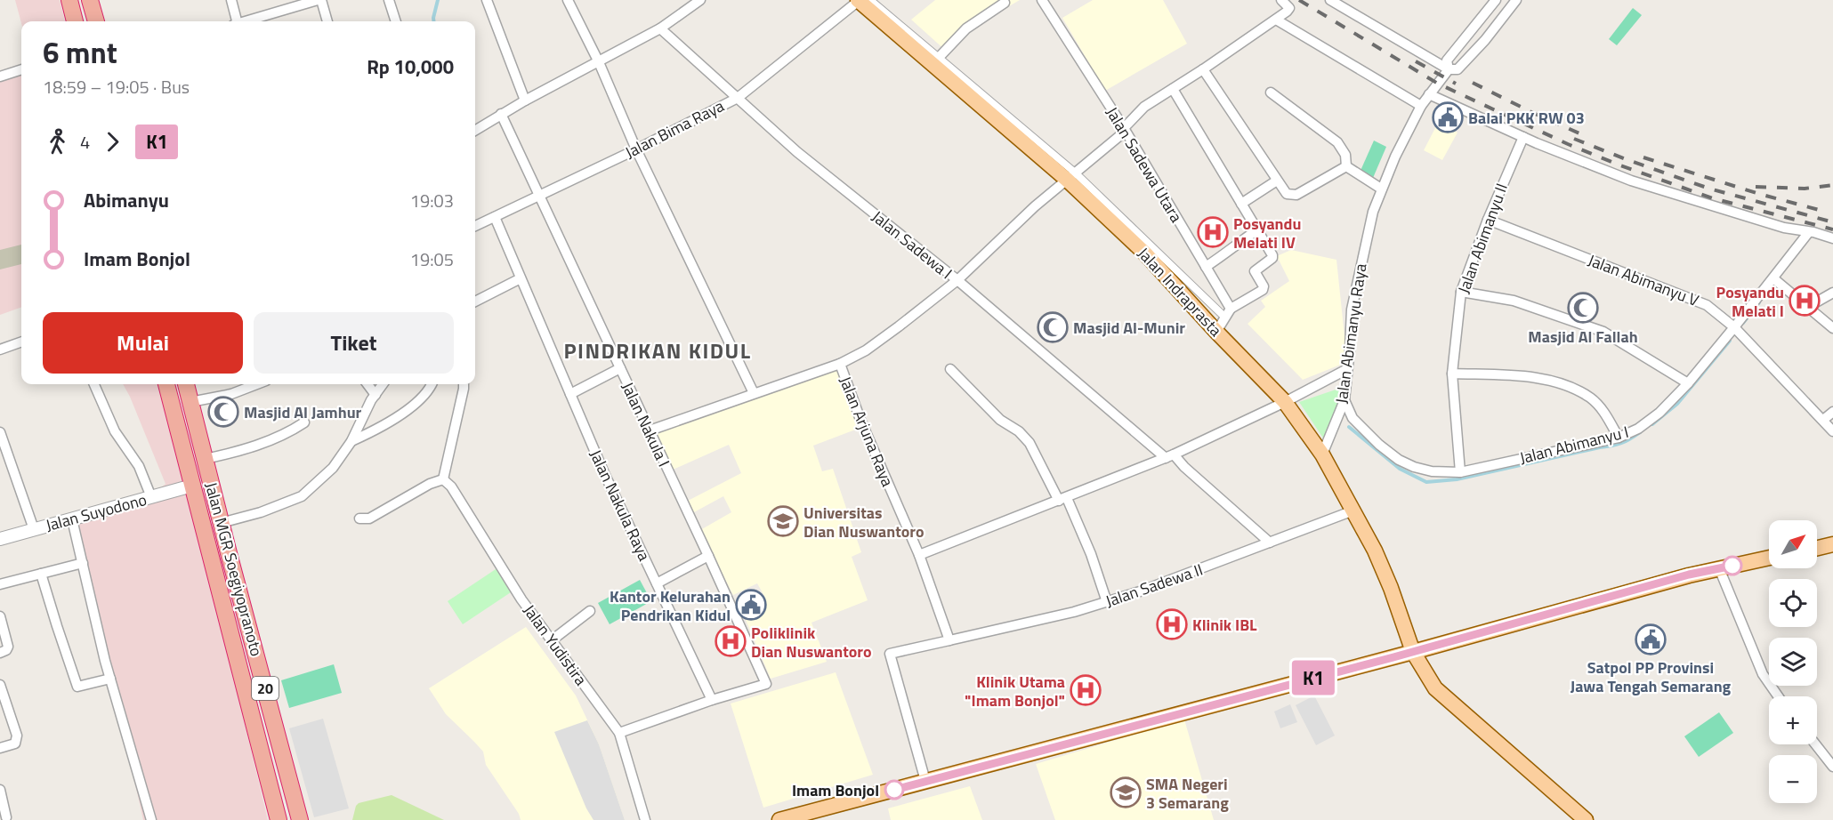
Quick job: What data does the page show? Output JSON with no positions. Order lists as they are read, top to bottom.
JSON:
{
  "streets": {
    "highway": ["Jalan MGR Soegiyopranoto", "20"],
    "main road": ["Jalan Indraprasta"],
    "street": [
      "Jalan Bima Raya",
      "Jalan Sadewa Utara",
      "Jalan Abimanyu II",
      "Jalan Sadewa I",
      "Jalan Abimanyu V",
      "Jalan Abimanyu Raya",
      "Jalan Nakula I",
      "Jalan Arjuna Raya",
      "Jalan Abimanyu I",
      "Jalan Nakula Raya",
      "Jalan Suyodono",
      "Jalan Sadewa II",
      "Jalan Yudistira"
    ]
  },
  "crossings": [
    ["Jalan Bima Raya", "Jalan Sadewa I"],
    ["Jalan Bima Raya", "Jalan Indraprasta"],
    ["Jalan Bima Raya", "Jalan Nakula I"],
    ["Jalan Bima Raya", "Jalan Nakula Raya"],
    ["Jalan Abimanyu II", "Jalan Abimanyu V"],
    ["Jalan Abimanyu II", "Jalan Abimanyu I"],
    ["Jalan Sadewa I", "Jalan Sadewa II"],
    ["Jalan Abimanyu V", "Jalan Abimanyu I"],
    ["Jalan Indraprasta", "Jalan Abimanyu Raya"],
    ["Jalan Indraprasta", "Jalan Sadewa II"],
    ["Jalan Abimanyu Raya", "Jalan Abimanyu I"],
    ["Jalan Nakula I", "Jalan Arjuna Raya"],
    ["Jalan Nakula I", "Jalan Nakula Raya"],
    ["Jalan Arjuna Raya", "Jalan Sadewa II"],
    ["Jalan Suyodono", "Jalan MGR Soegiyopranoto"]
  ],
  "districts": ["PINDRIKAN KIDUL"],
  "places": {
    "public building": ["Balai PKK RW 03", "Kantor Kelurahan Pendrikan Kidul", "Satpol PP Provinsi Jawa Tengah Semarang"],
    "hospital": [
      "Posyandu Melati IV",
      "Posyandu Melati I",
      "Klinik IBL",
      "Poliklinik Dian Nuswantoro",
      "Klinik Utama \"Imam Bonjol\""
    ],
    "mosque": ["Masjid Al Fallah", "Masjid Al-Munir", "Masjid Al Jamhur"],
    "school or university": ["Universitas Dian Nuswantoro", "SMA Negeri 3 Semarang"],
    "other": ["Imam Bonjol"]
  },
  "lines": ["bus line K1"],
  "north": "top right",
  "page": {
    "on_map": "K1",
    "heading": ["6 mnt", "18:59 – 19:05 · Bus", "Rp 10,000"],
    "legs": ["4", "K1"],
    "list": [
      {
        "name": "Abimanyu",
        "value": "19:03"
      },
      {
        "name": "Imam Bonjol",
        "value": "19:05"
      }
    ],
    "buttons": ["Mulai", "Tiket"],
    "map_buttons": ["+", "−"]
  }
}
